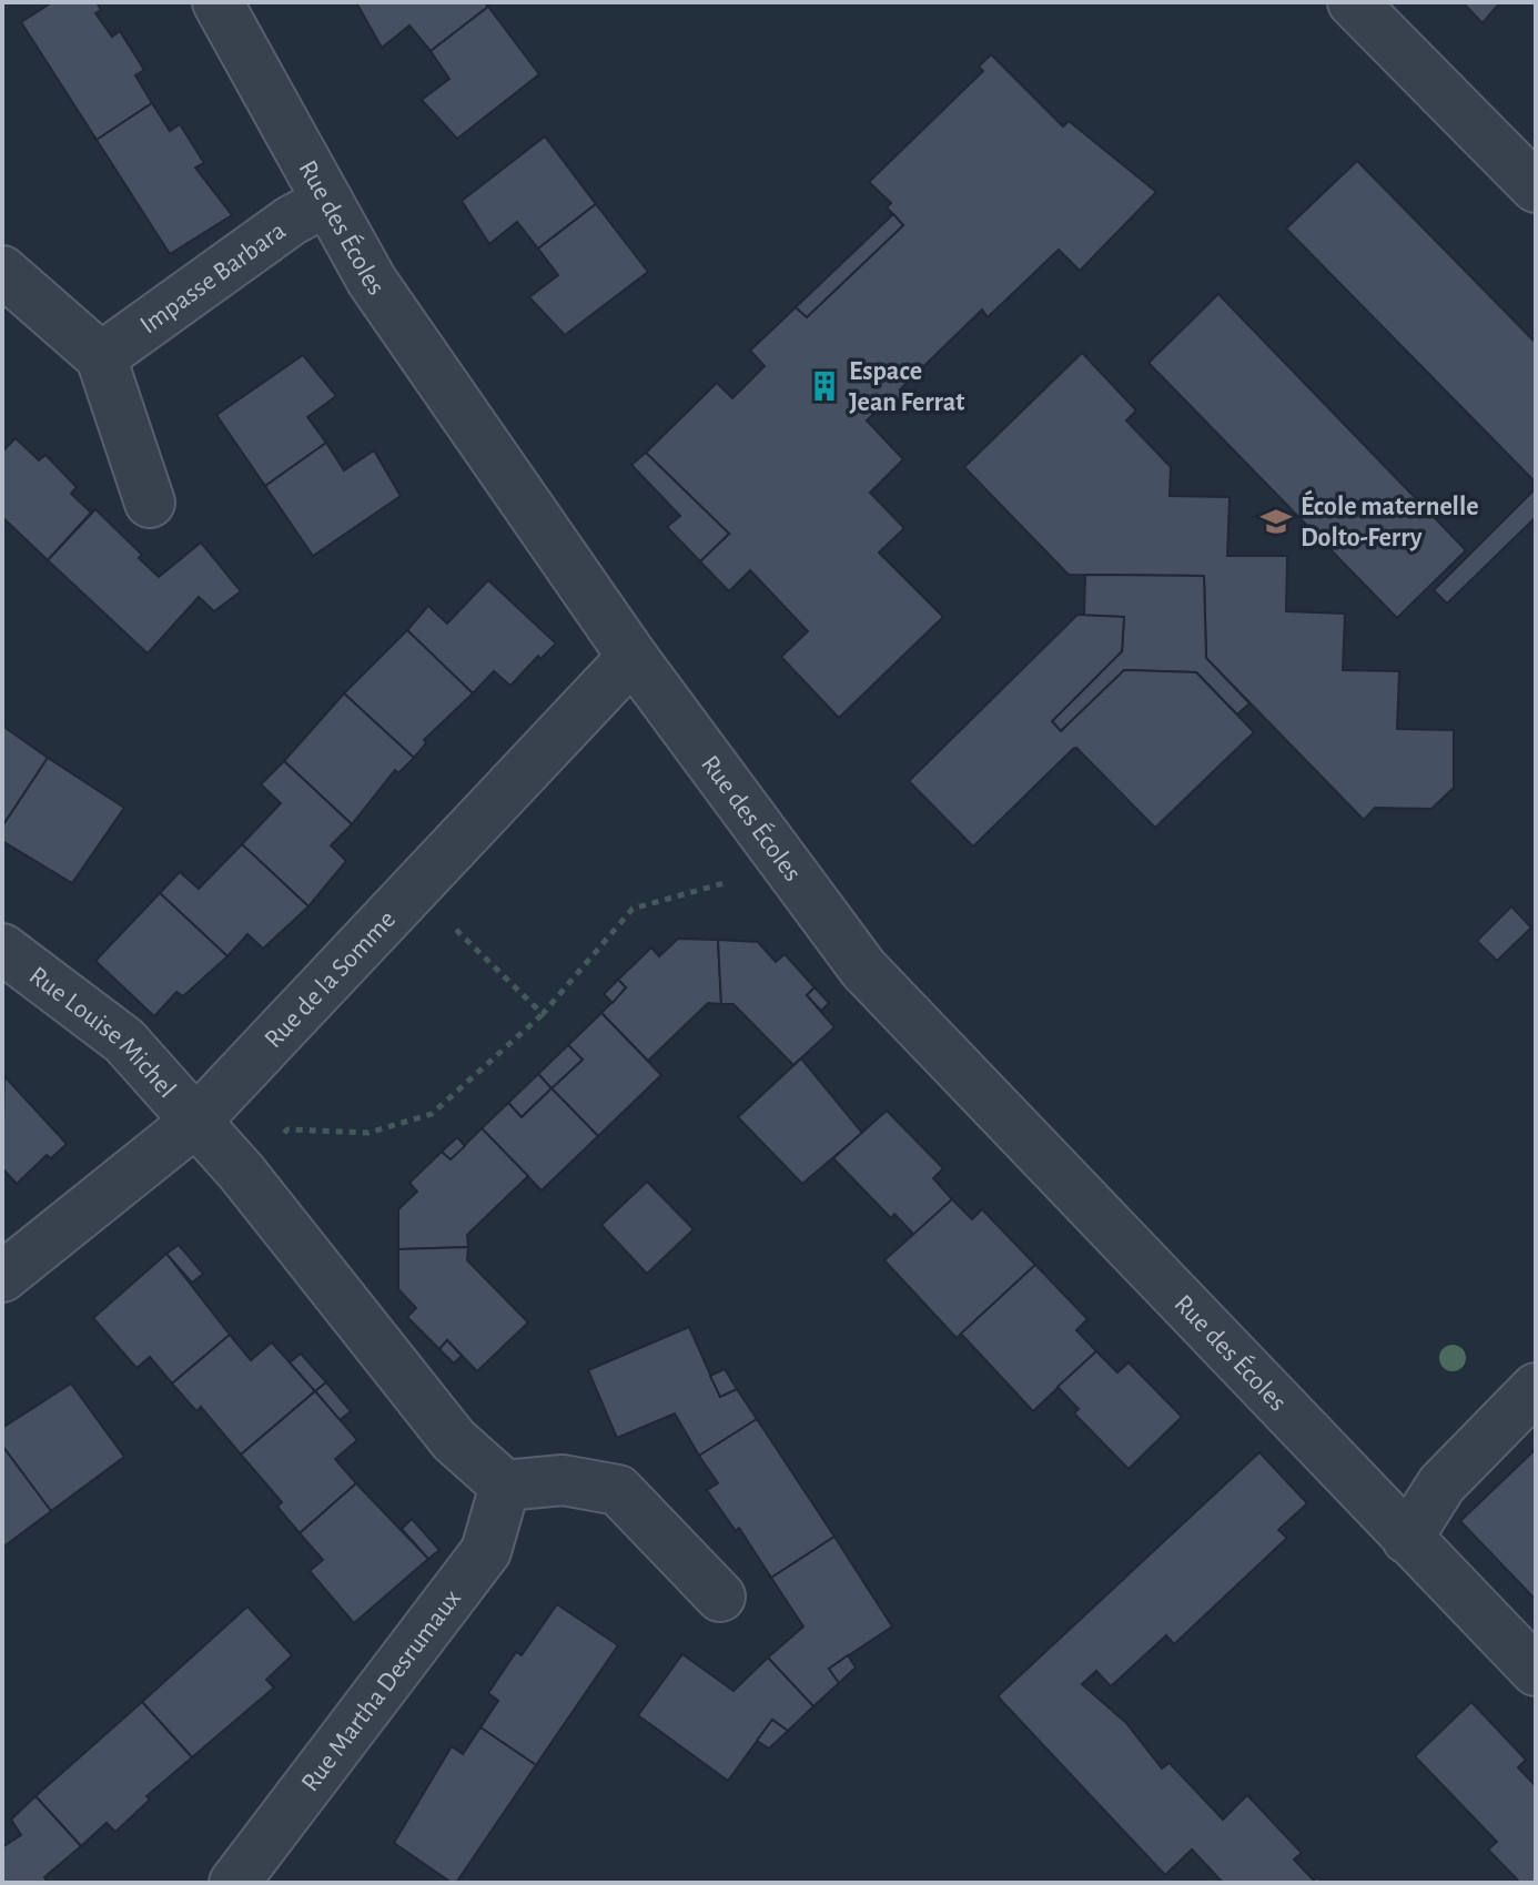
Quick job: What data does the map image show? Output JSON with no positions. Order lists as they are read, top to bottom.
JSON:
{
  "streets": {
    "street": [
      "Rue des Écoles",
      "Impasse Barbara",
      "Rue de la Somme",
      "Rue Louise Michel",
      "Rue Martha Desrumaux"
    ]
  },
  "crossings": [
    ["Rue des Écoles", "Impasse Barbara"],
    ["Rue des Écoles", "Rue de la Somme"],
    ["Rue de la Somme", "Rue Louise Michel"]
  ],
  "places": {
    "building": ["Espace Jean Ferrat"],
    "school or university": ["École maternelle Dolto-Ferry"]
  }
}
